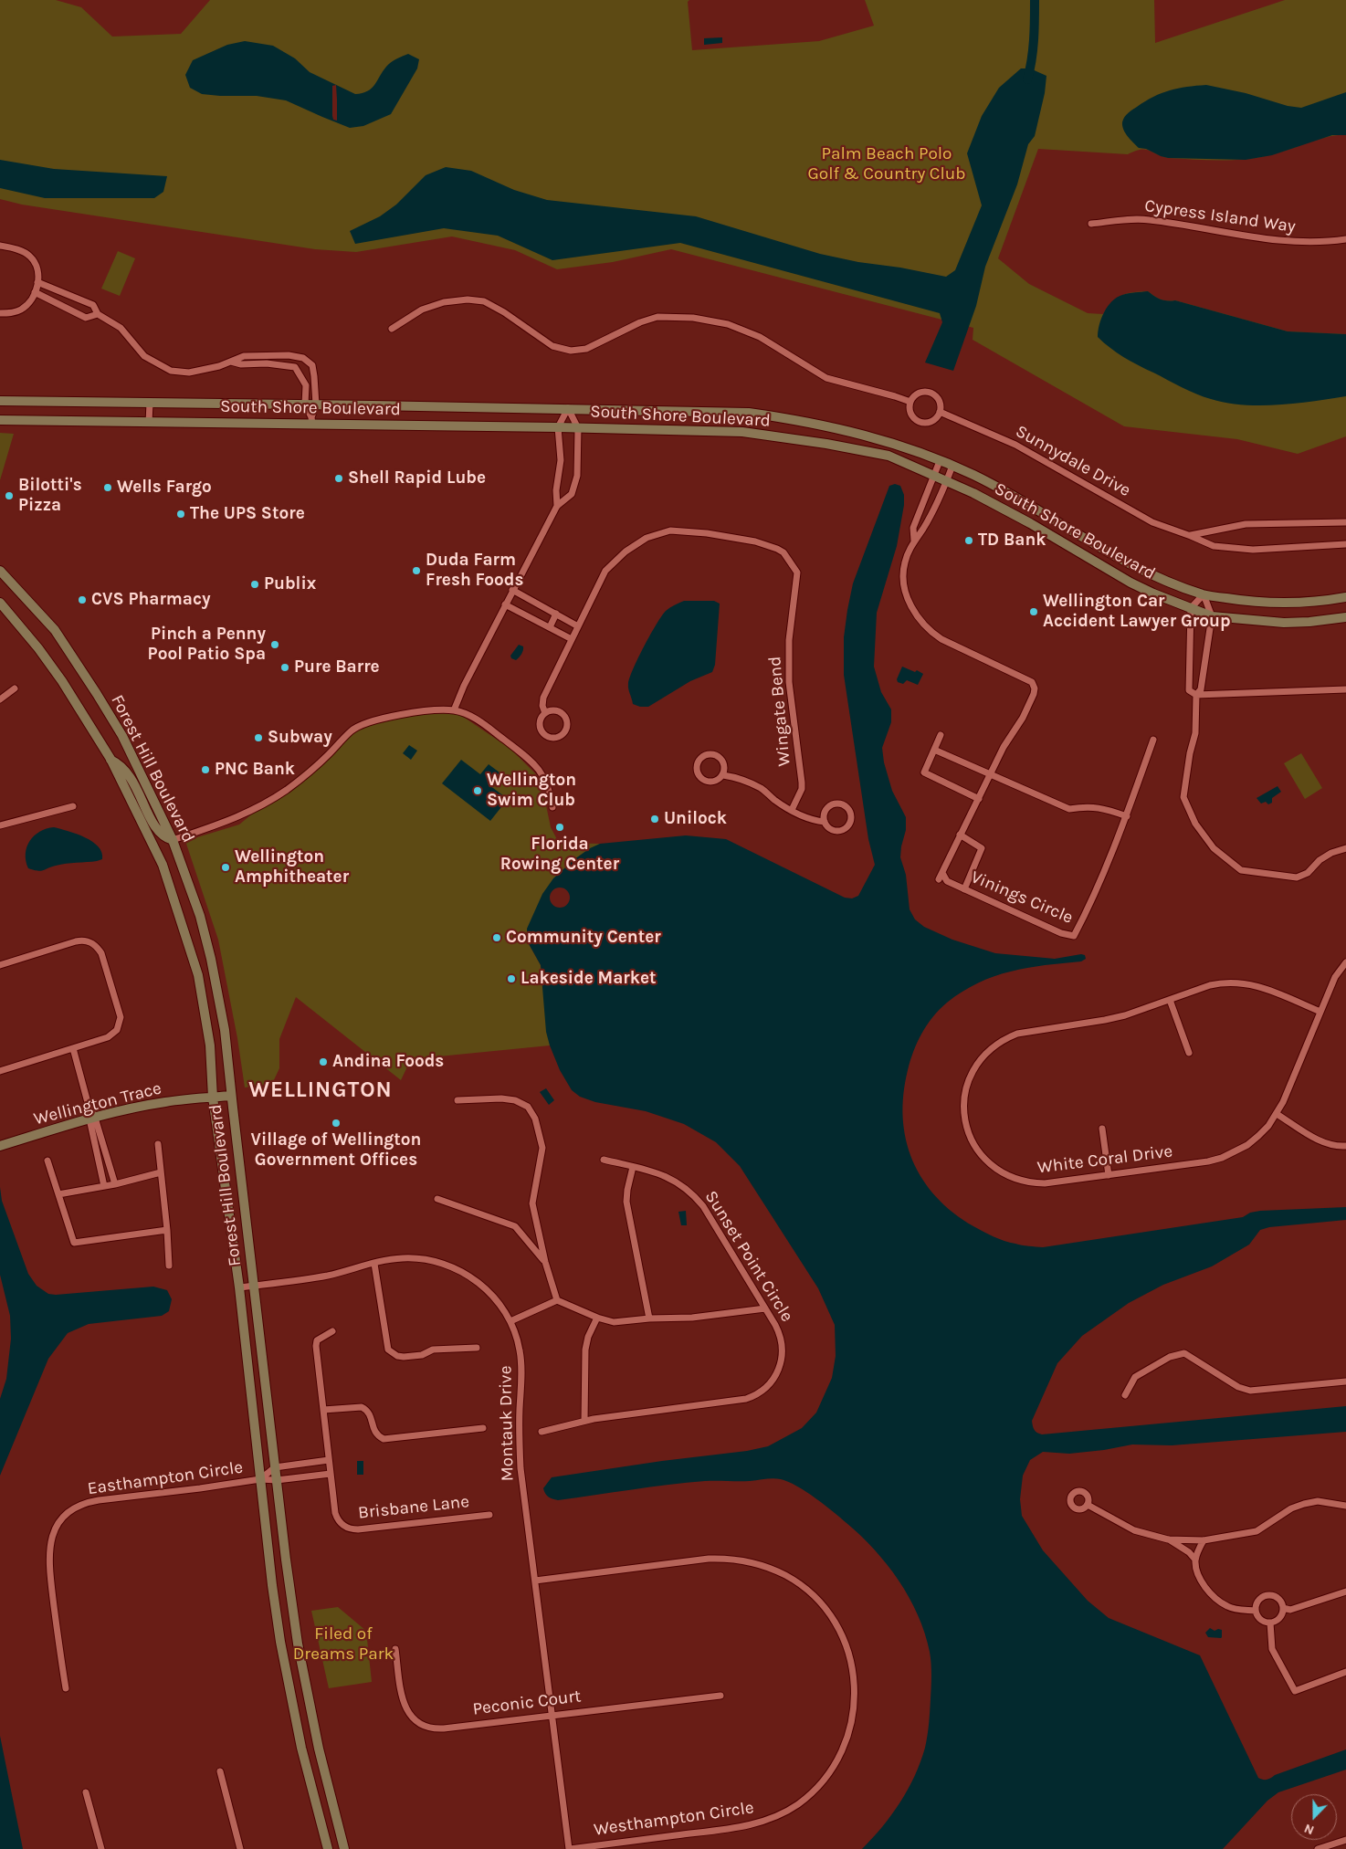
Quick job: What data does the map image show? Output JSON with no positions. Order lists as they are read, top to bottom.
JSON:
{
  "streets": {
    "street": [
      "Cypress Island Way",
      "South Shore Boulevard",
      "Sunnydale Drive",
      "Wingate Bend",
      "Forest Hill Boulevard",
      "Vinings Circle",
      "Wellington Trace",
      "White Coral Drive",
      "Sunset Point Circle",
      "Montauk Drive",
      "Easthampton Circle",
      "Brisbane Lane",
      "Peconic Court",
      "Westhampton Circle"
    ]
  },
  "crossings": [
    ["South Shore Boulevard", "Vinings Circle"],
    ["Forest Hill Boulevard", "Wellington Trace"],
    ["Forest Hill Boulevard", "Montauk Drive"],
    ["Forest Hill Boulevard", "Easthampton Circle"],
    ["Montauk Drive", "Peconic Court"],
    ["Montauk Drive", "Westhampton Circle"]
  ],
  "districts": ["WELLINGTON"],
  "parks": ["Palm Beach Polo Golf & Country Club", "Filed of Dreams Park"],
  "places": [
    "Shell Rapid Lube",
    "Wells Fargo",
    "Bilotti's Pizza",
    "The UPS Store",
    "TD Bank",
    "Duda Farm Fresh Foods",
    "Publix",
    "CVS Pharmacy",
    "Wellington Car Accident Lawyer Group",
    "Pinch a Penny Pool Patio Spa",
    "Pure Barre",
    "Subway",
    "PNC Bank",
    "Wellington Swim Club",
    "Unilock",
    "Florida Rowing Center",
    "Wellington Amphitheater",
    "Community Center",
    "Lakeside Market",
    "Andina Foods",
    "Village of Wellington Government Offices"
  ],
  "north": "bottom"
}
